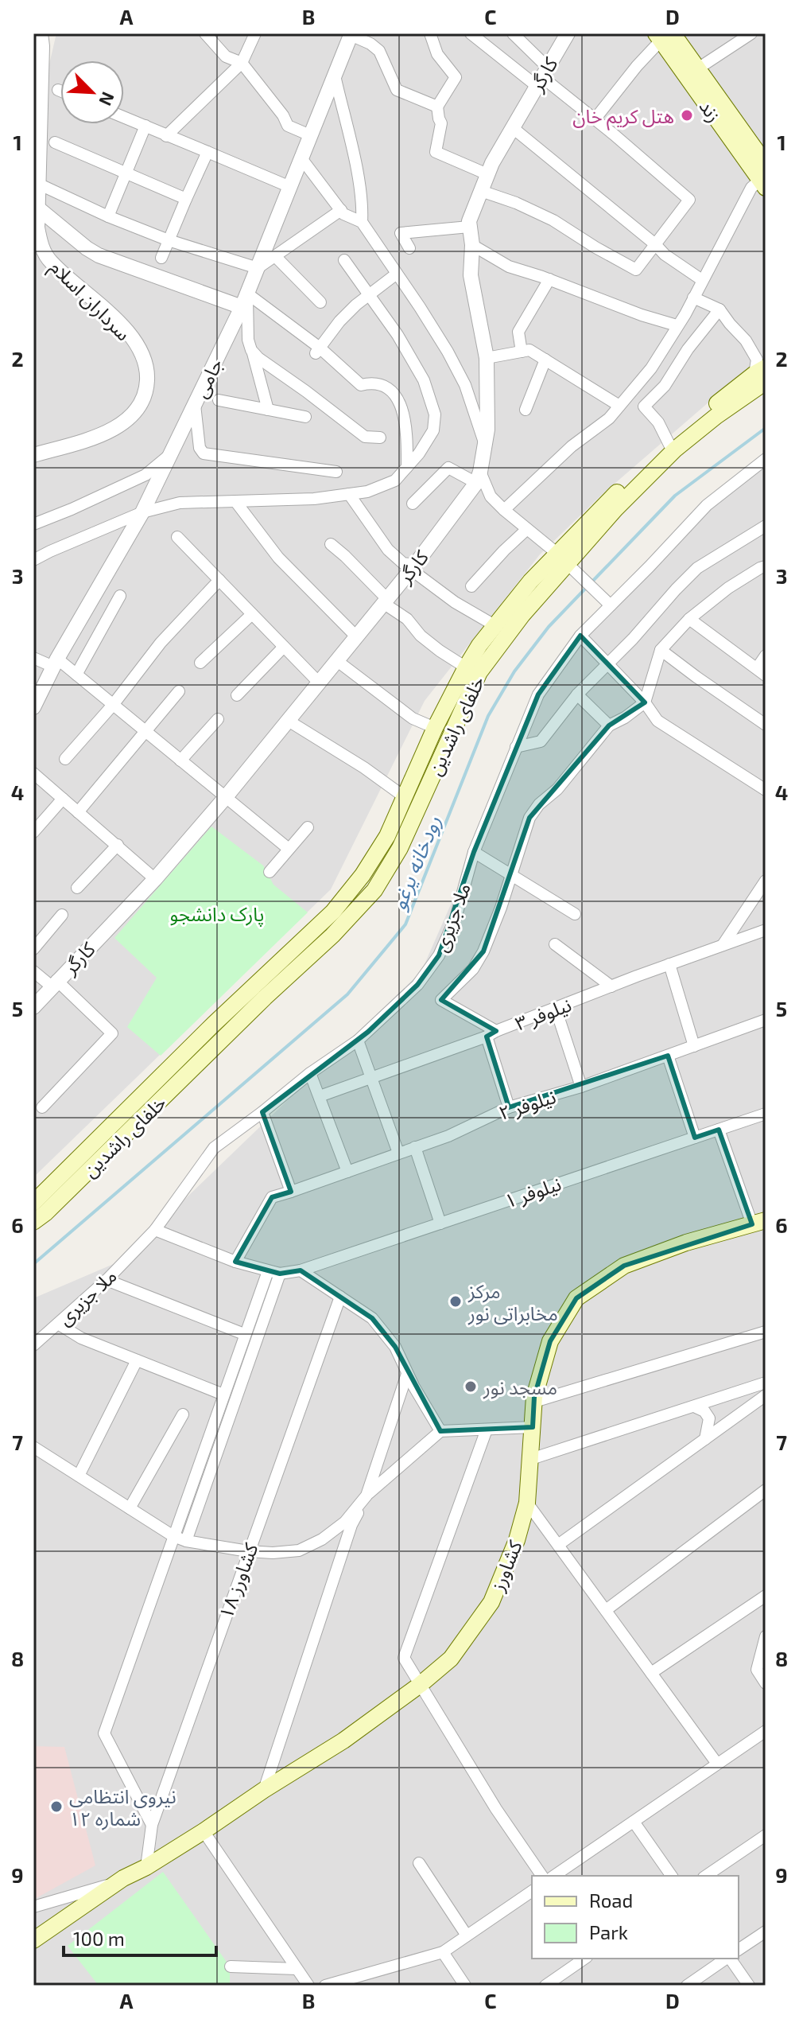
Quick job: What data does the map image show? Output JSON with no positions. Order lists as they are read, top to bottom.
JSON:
{
  "streets": {
    "main road": ["زند", "خلفای راشدین", "کشاورز"],
    "street": [
      "کارگر",
      "سرداران اسلام",
      "جامی",
      "ملا جزیری",
      "نیلوفر ۳",
      "نیلوفر ۲",
      "نیلوفر ۱",
      "کشاورز ۱۸"
    ]
  },
  "crossings": [
    ["کشاورز", "کشاورز ۱۸"]
  ],
  "water": ["رودخانه یرغو"],
  "parks": ["پارک دانشجو"],
  "places": [
    "هتل کریم خان",
    "مرکز مخابراتی نور",
    "مسجد نور",
    "نیروی انتظامی شماره ۱۲"
  ],
  "legend": ["Road", "Park"],
  "scale_bar": "100 m",
  "north": "bottom right",
  "grid": {
    "columns": [
      "A",
      "B",
      "C",
      "D"
    ],
    "rows": [
      "1",
      "2",
      "3",
      "4",
      "5",
      "6",
      "7",
      "8",
      "9"
    ]
  }
}
